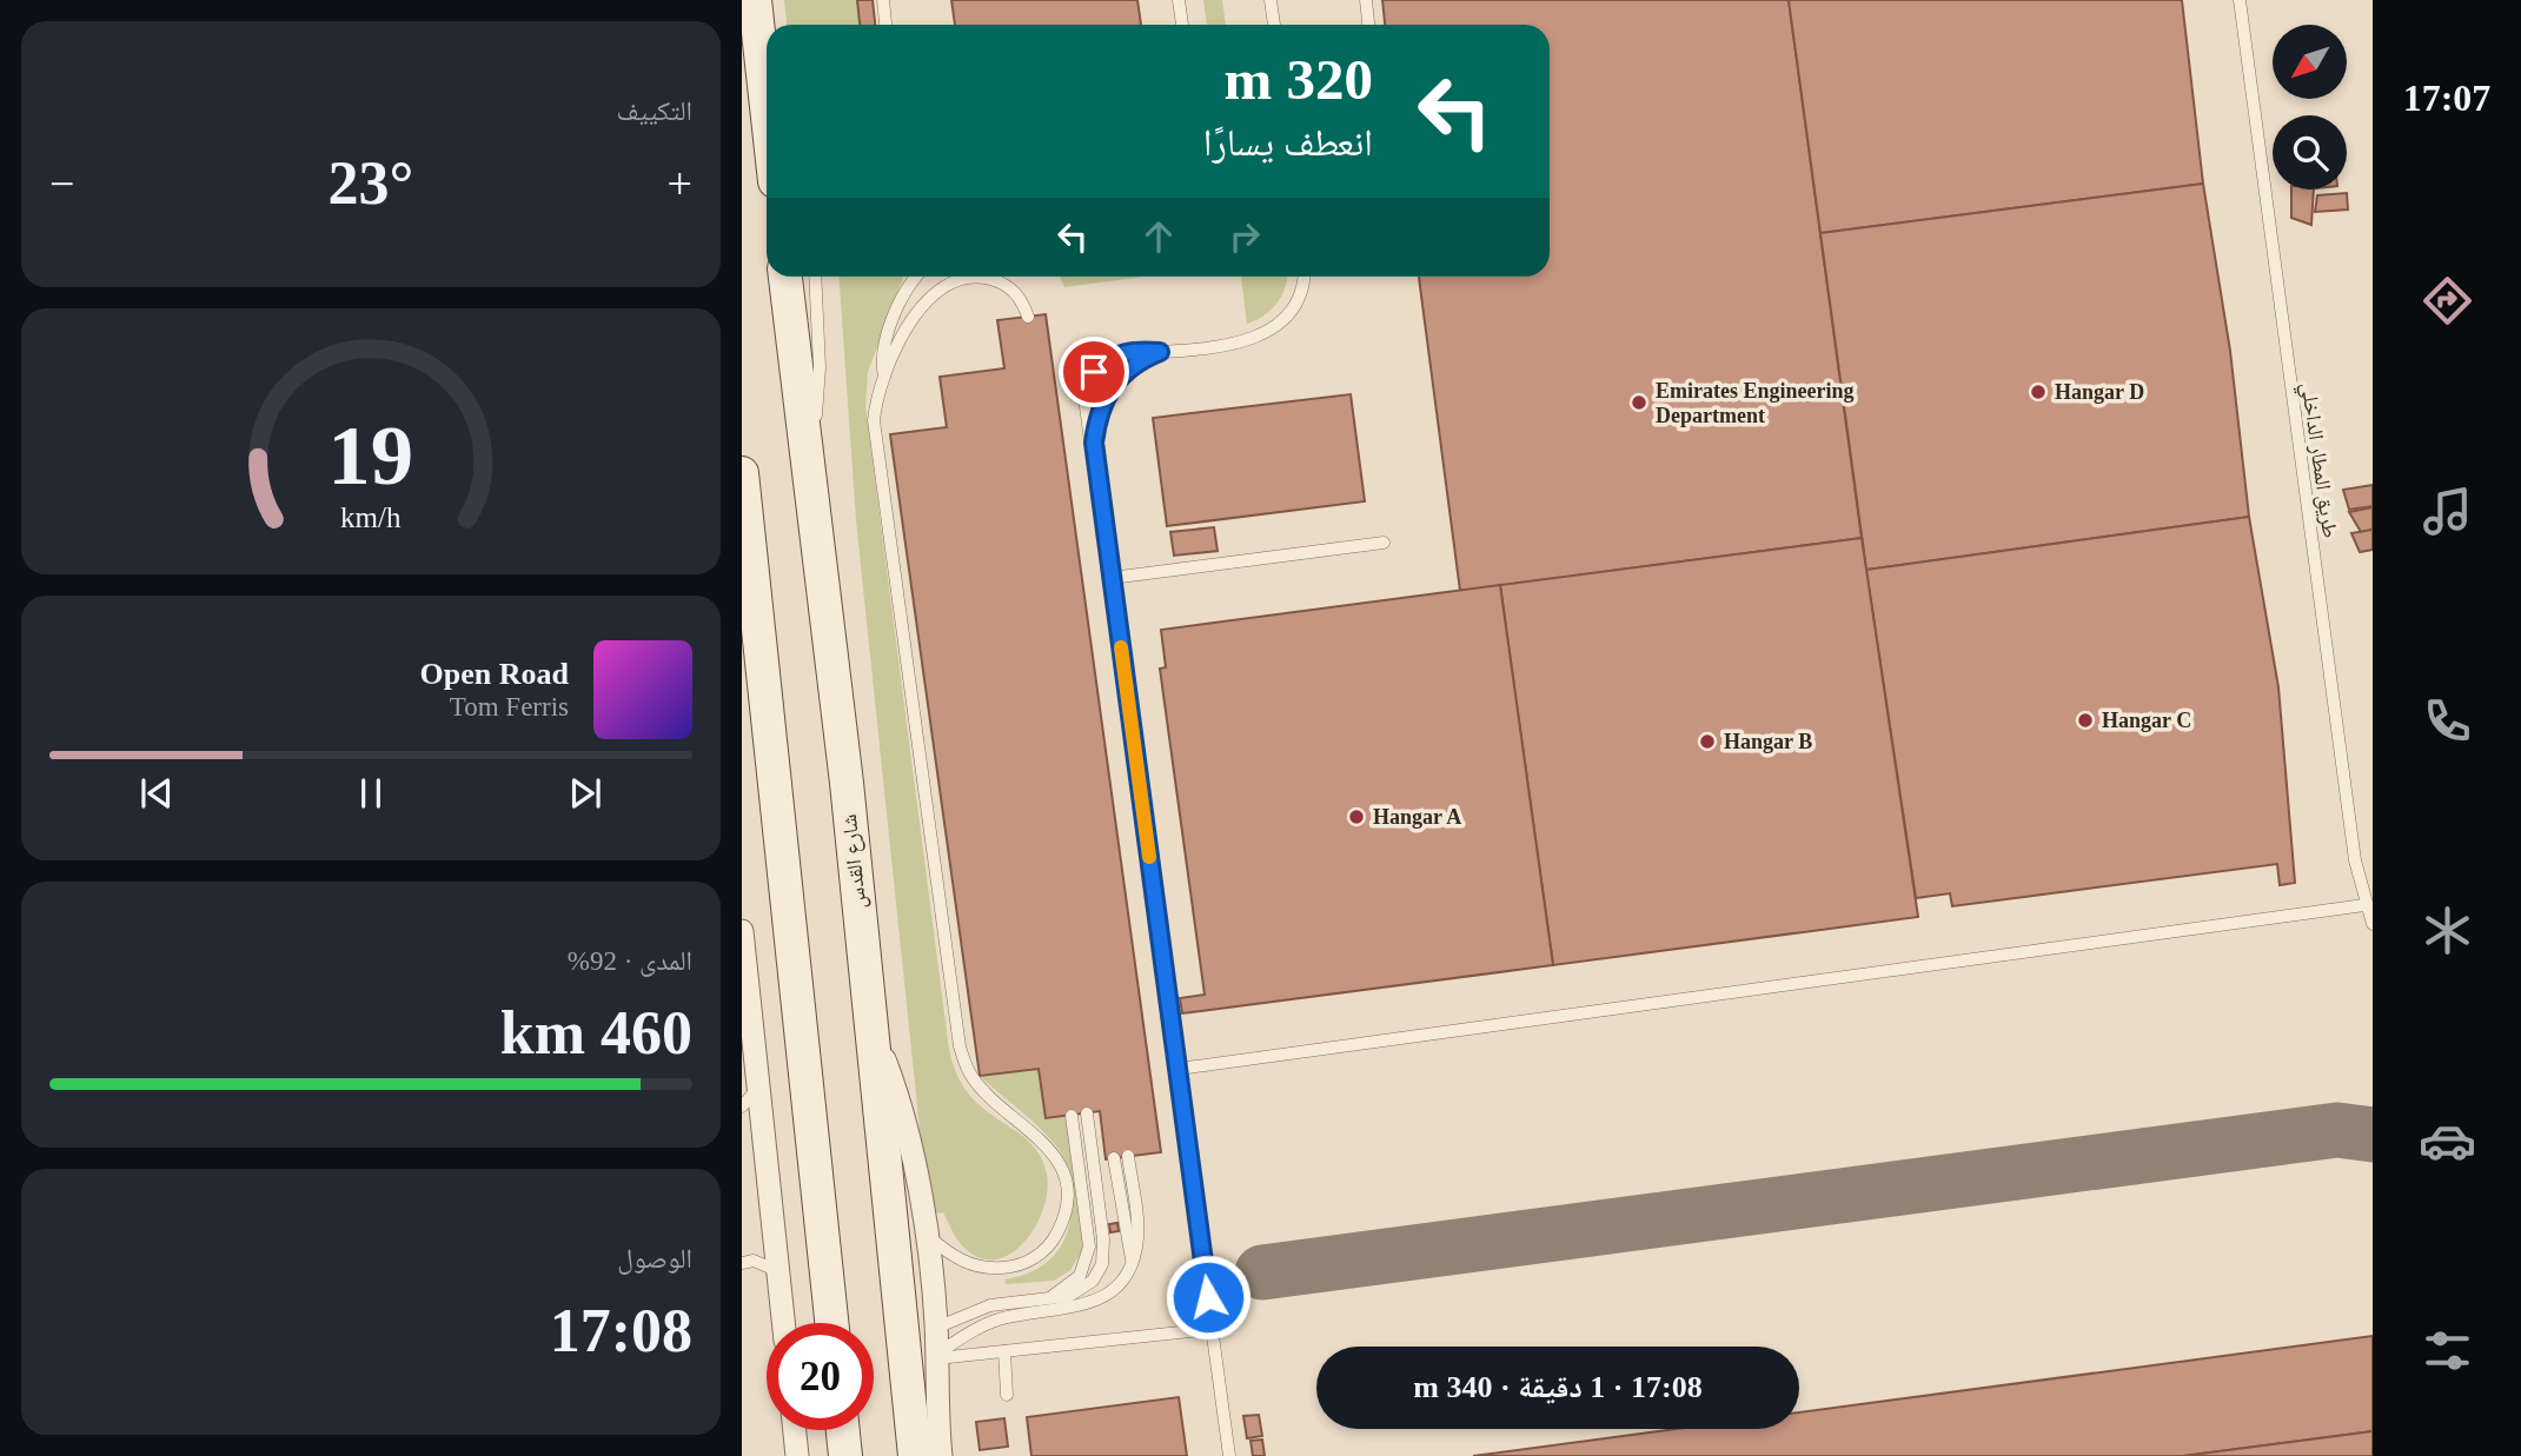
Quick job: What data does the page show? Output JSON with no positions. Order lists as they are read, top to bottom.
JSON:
{
  "streets": {
    "main road": ["شارع القدس"],
    "lane": ["طريق المطار الداخلي"]
  },
  "places": [
    "Hangar D",
    "Emirates Engineering Department",
    "Hangar C",
    "Hangar B",
    "Hangar A"
  ],
  "north": "bottom left",
  "page": {
    "tabs": "17:07",
    "tile": [
      "التكييف",
      ["المدى · 92%", "460 km"],
      ["الوصول", "17:08"]
    ],
    "turn": ["320 m", "انعطف يسارًا"],
    "heat": ["−", "23°", "+"],
    "song": ["Open Road", "Tom Ferris"],
    "limit": "20",
    "trip": "17:08 · 1 دقيقة · 340 m",
    "gauge": ["19", "km/h"]
  }
}
